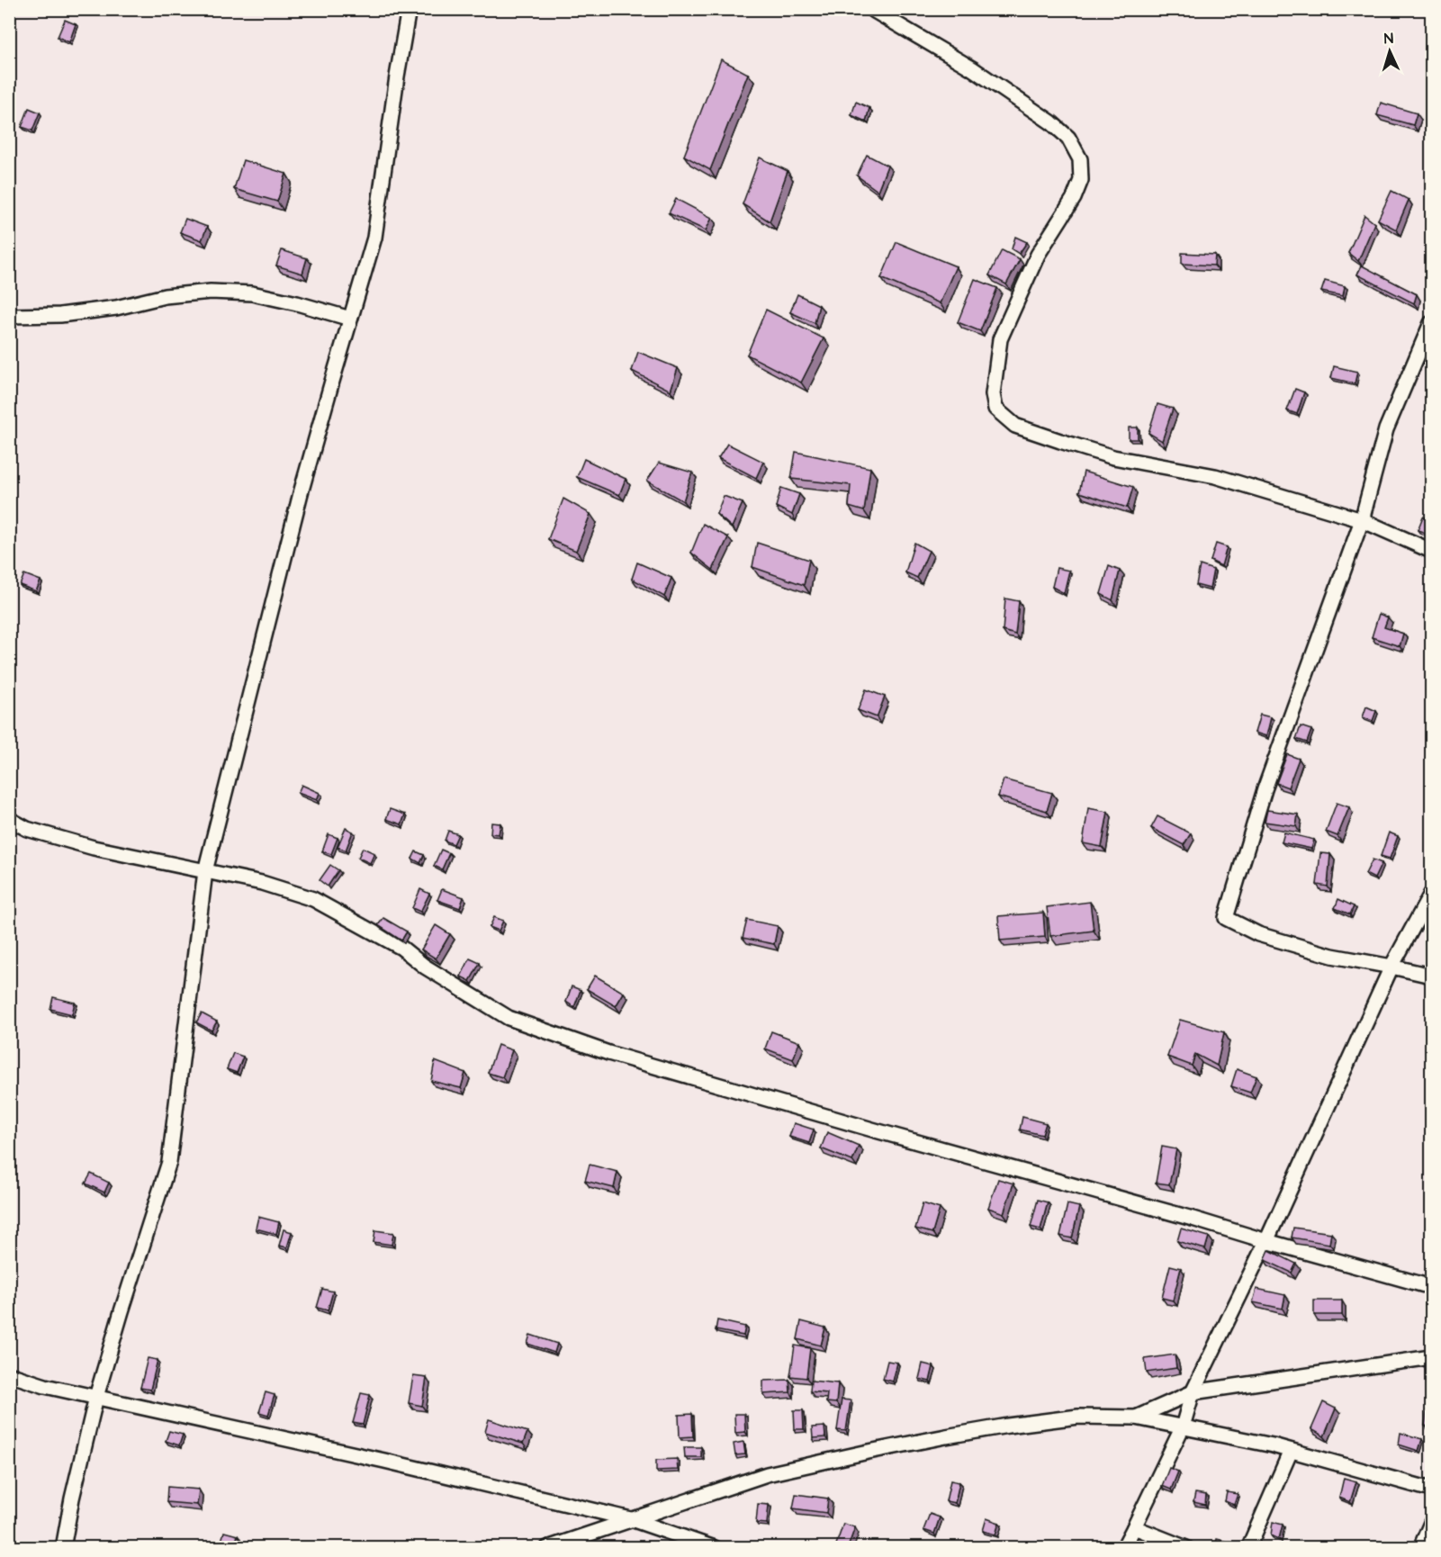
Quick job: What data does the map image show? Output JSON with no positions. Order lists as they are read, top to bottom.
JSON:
{
  "north": "top"
}
